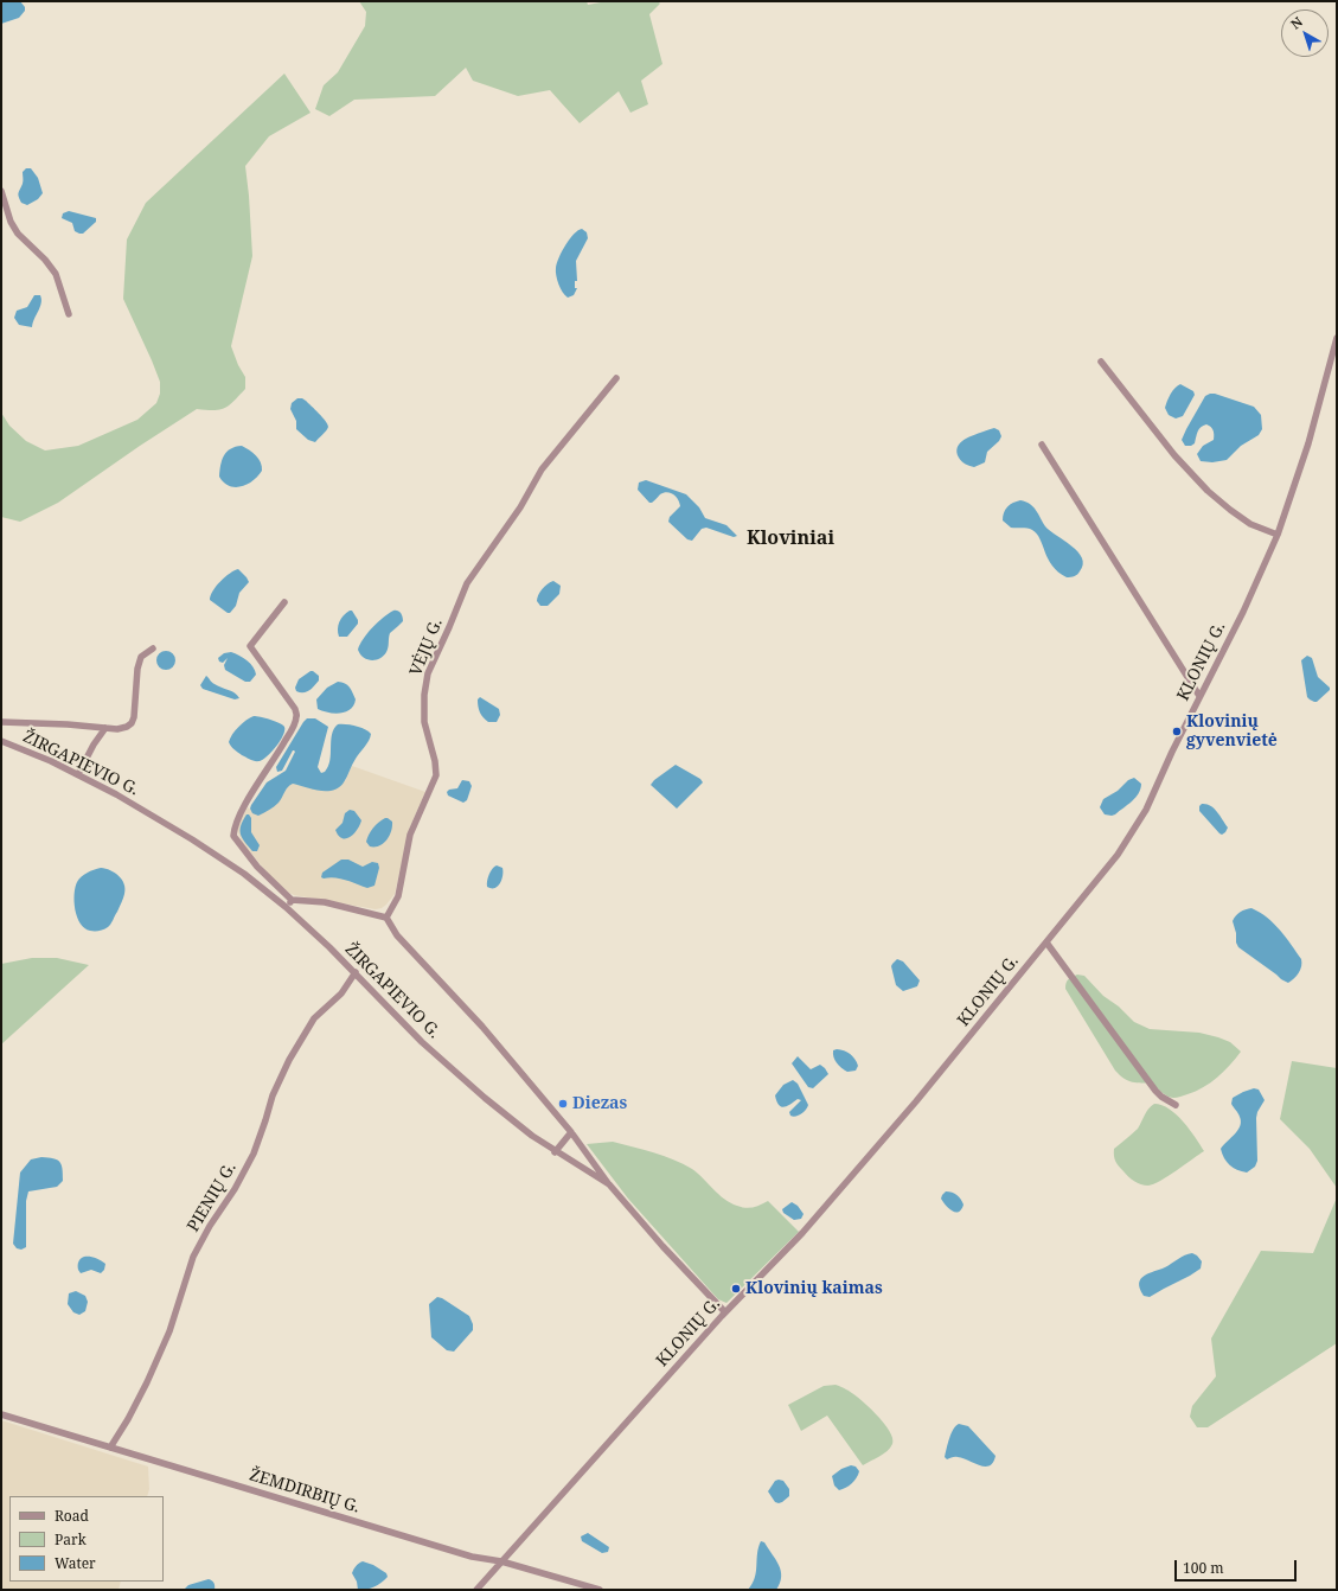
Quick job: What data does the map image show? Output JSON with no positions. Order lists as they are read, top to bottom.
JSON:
{
  "streets": {
    "street": [
      "VĖJŲ G.",
      "KLONIŲ G.",
      "ŽIRGAPIEVIO G.",
      "PIENIŲ G.",
      "ŽEMDIRBIŲ G."
    ]
  },
  "crossings": [
    ["KLONIŲ G.", "ŽIRGAPIEVIO G."],
    ["KLONIŲ G.", "ŽEMDIRBIŲ G."],
    ["ŽIRGAPIEVIO G.", "PIENIŲ G."],
    ["PIENIŲ G.", "ŽEMDIRBIŲ G."]
  ],
  "districts": ["Kloviniai"],
  "places": ["Klovinių gyvenvietė", "Diezas", "Klovinių kaimas"],
  "legend": ["Road", "Park", "Water"],
  "scale_bar": "100 m",
  "north": "top left"
}
